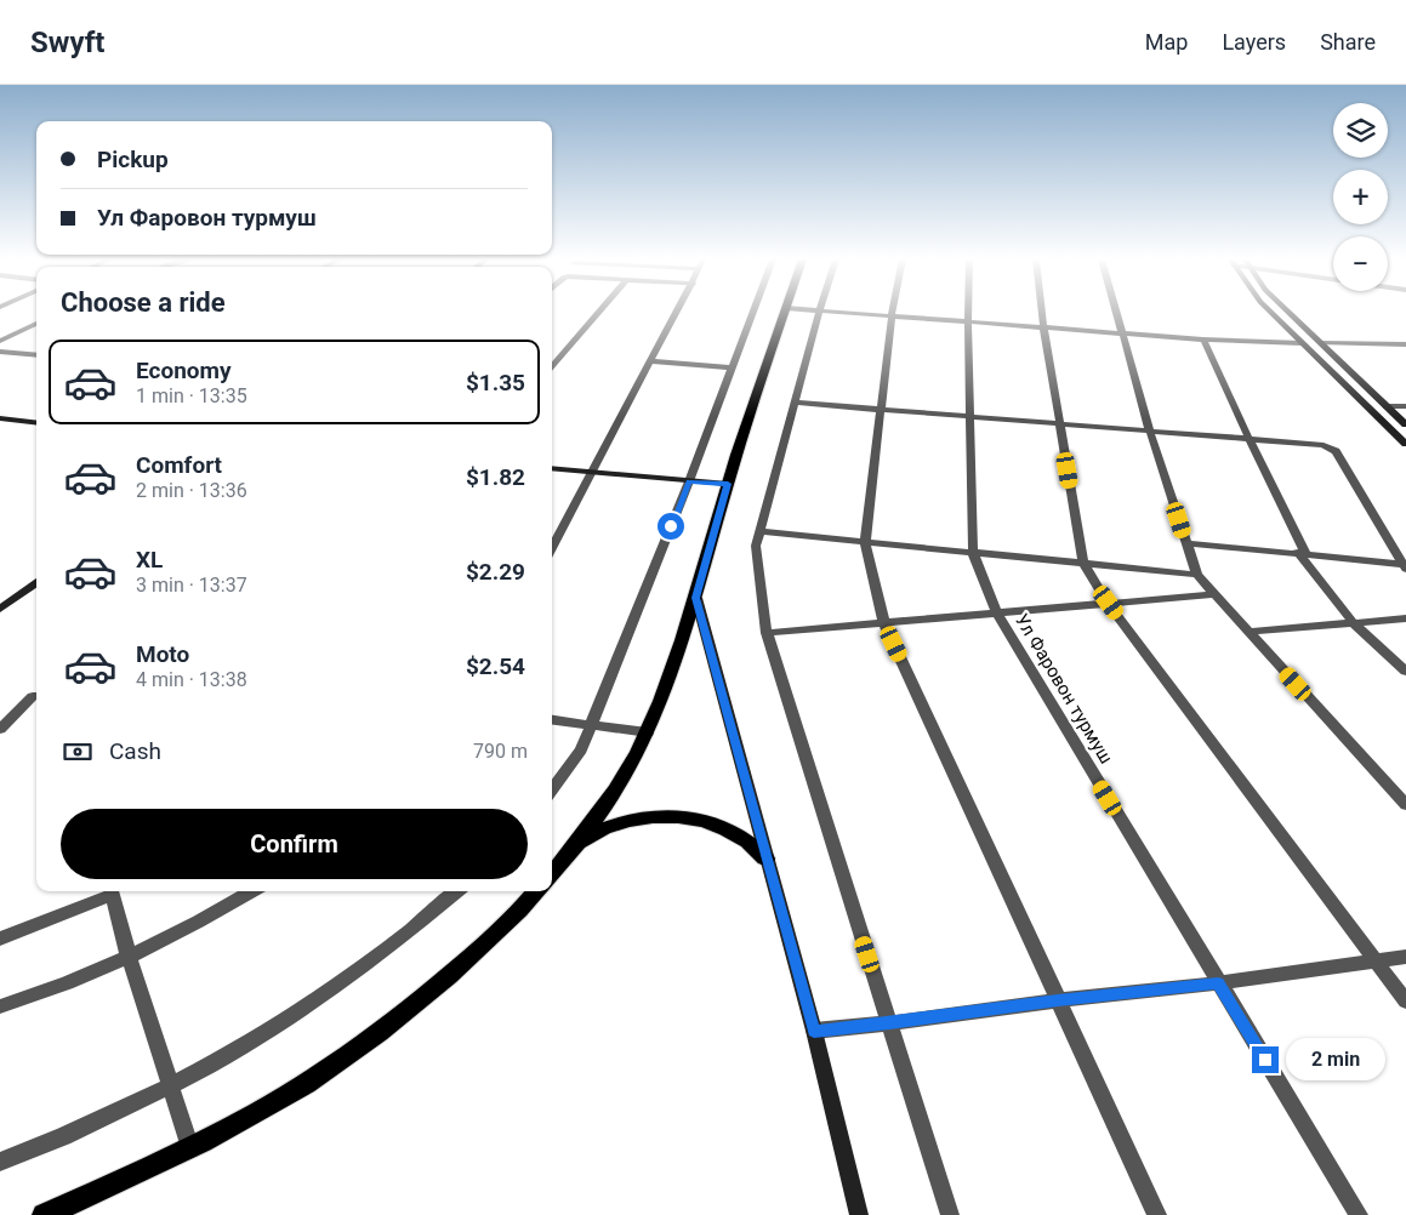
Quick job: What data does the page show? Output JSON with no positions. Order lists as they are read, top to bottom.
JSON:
{
  "streets": {
    "street": ["Ул Фаровон турмуш"]
  },
  "page": {
    "header": "Swyft",
    "nav": ["Map", "Layers", "Share"],
    "map_buttons": ["+", "−"],
    "banner": ["Pickup", "Ул Фаровон турмуш"],
    "heading": "Choose a ride",
    "list": [
      {
        "name": "Economy",
        "note": "1 min · 13:35",
        "value": "$1.35"
      },
      {
        "name": "Comfort",
        "note": "2 min · 13:36",
        "value": "$1.82"
      },
      {
        "name": "XL",
        "note": "3 min · 13:37",
        "value": "$2.29"
      },
      {
        "name": "Moto",
        "note": "4 min · 13:38",
        "value": "$2.54"
      }
    ],
    "pay": ["Cash", "790 m"],
    "buttons": "Confirm",
    "bubble": "2 min"
  }
}
